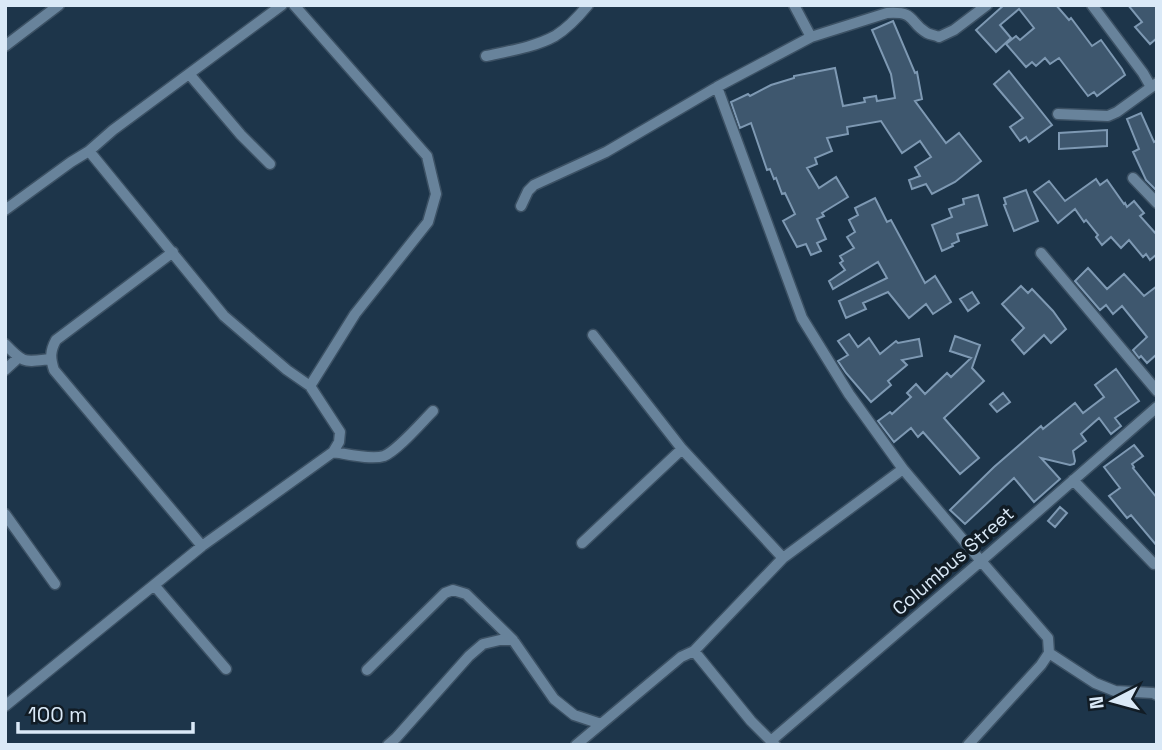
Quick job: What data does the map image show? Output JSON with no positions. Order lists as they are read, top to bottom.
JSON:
{
  "streets": {
    "street": ["Columbus Street"]
  },
  "scale_bar": "100 m",
  "north": "left"
}
